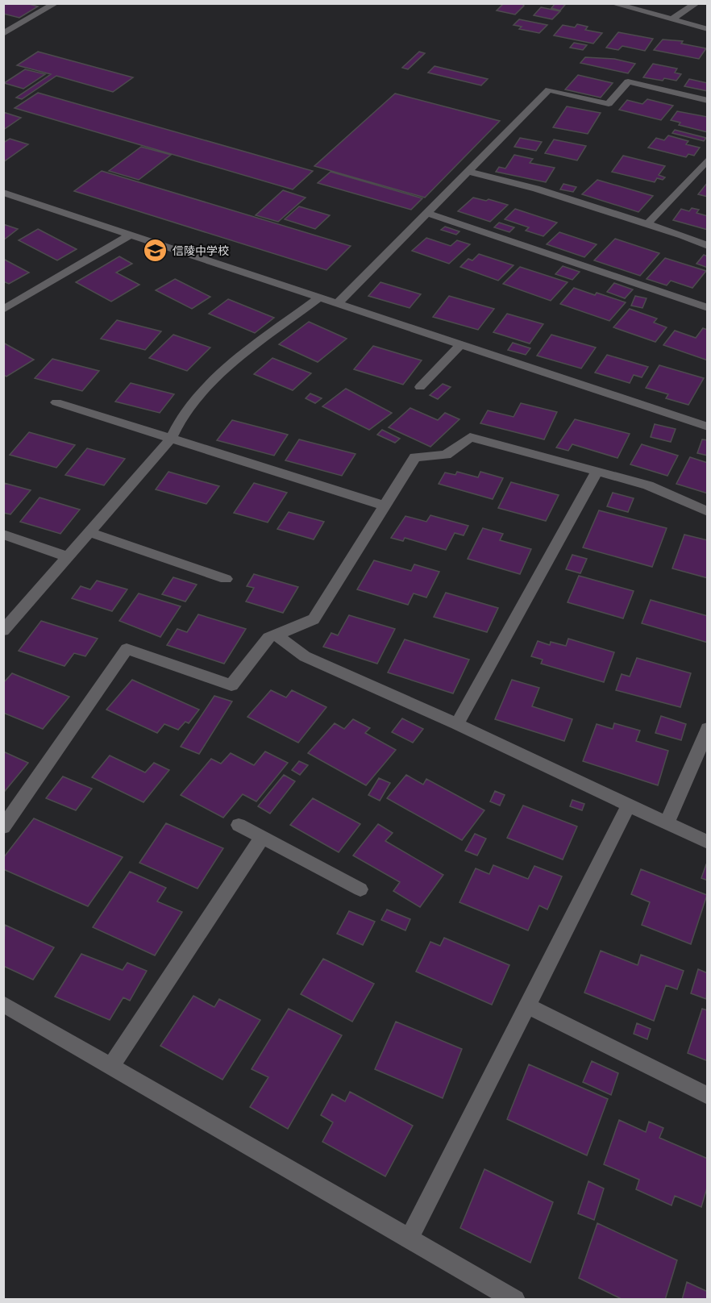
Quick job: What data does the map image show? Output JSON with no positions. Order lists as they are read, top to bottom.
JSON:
{
  "places": {
    "school or university": ["信陵中学校"]
  }
}
